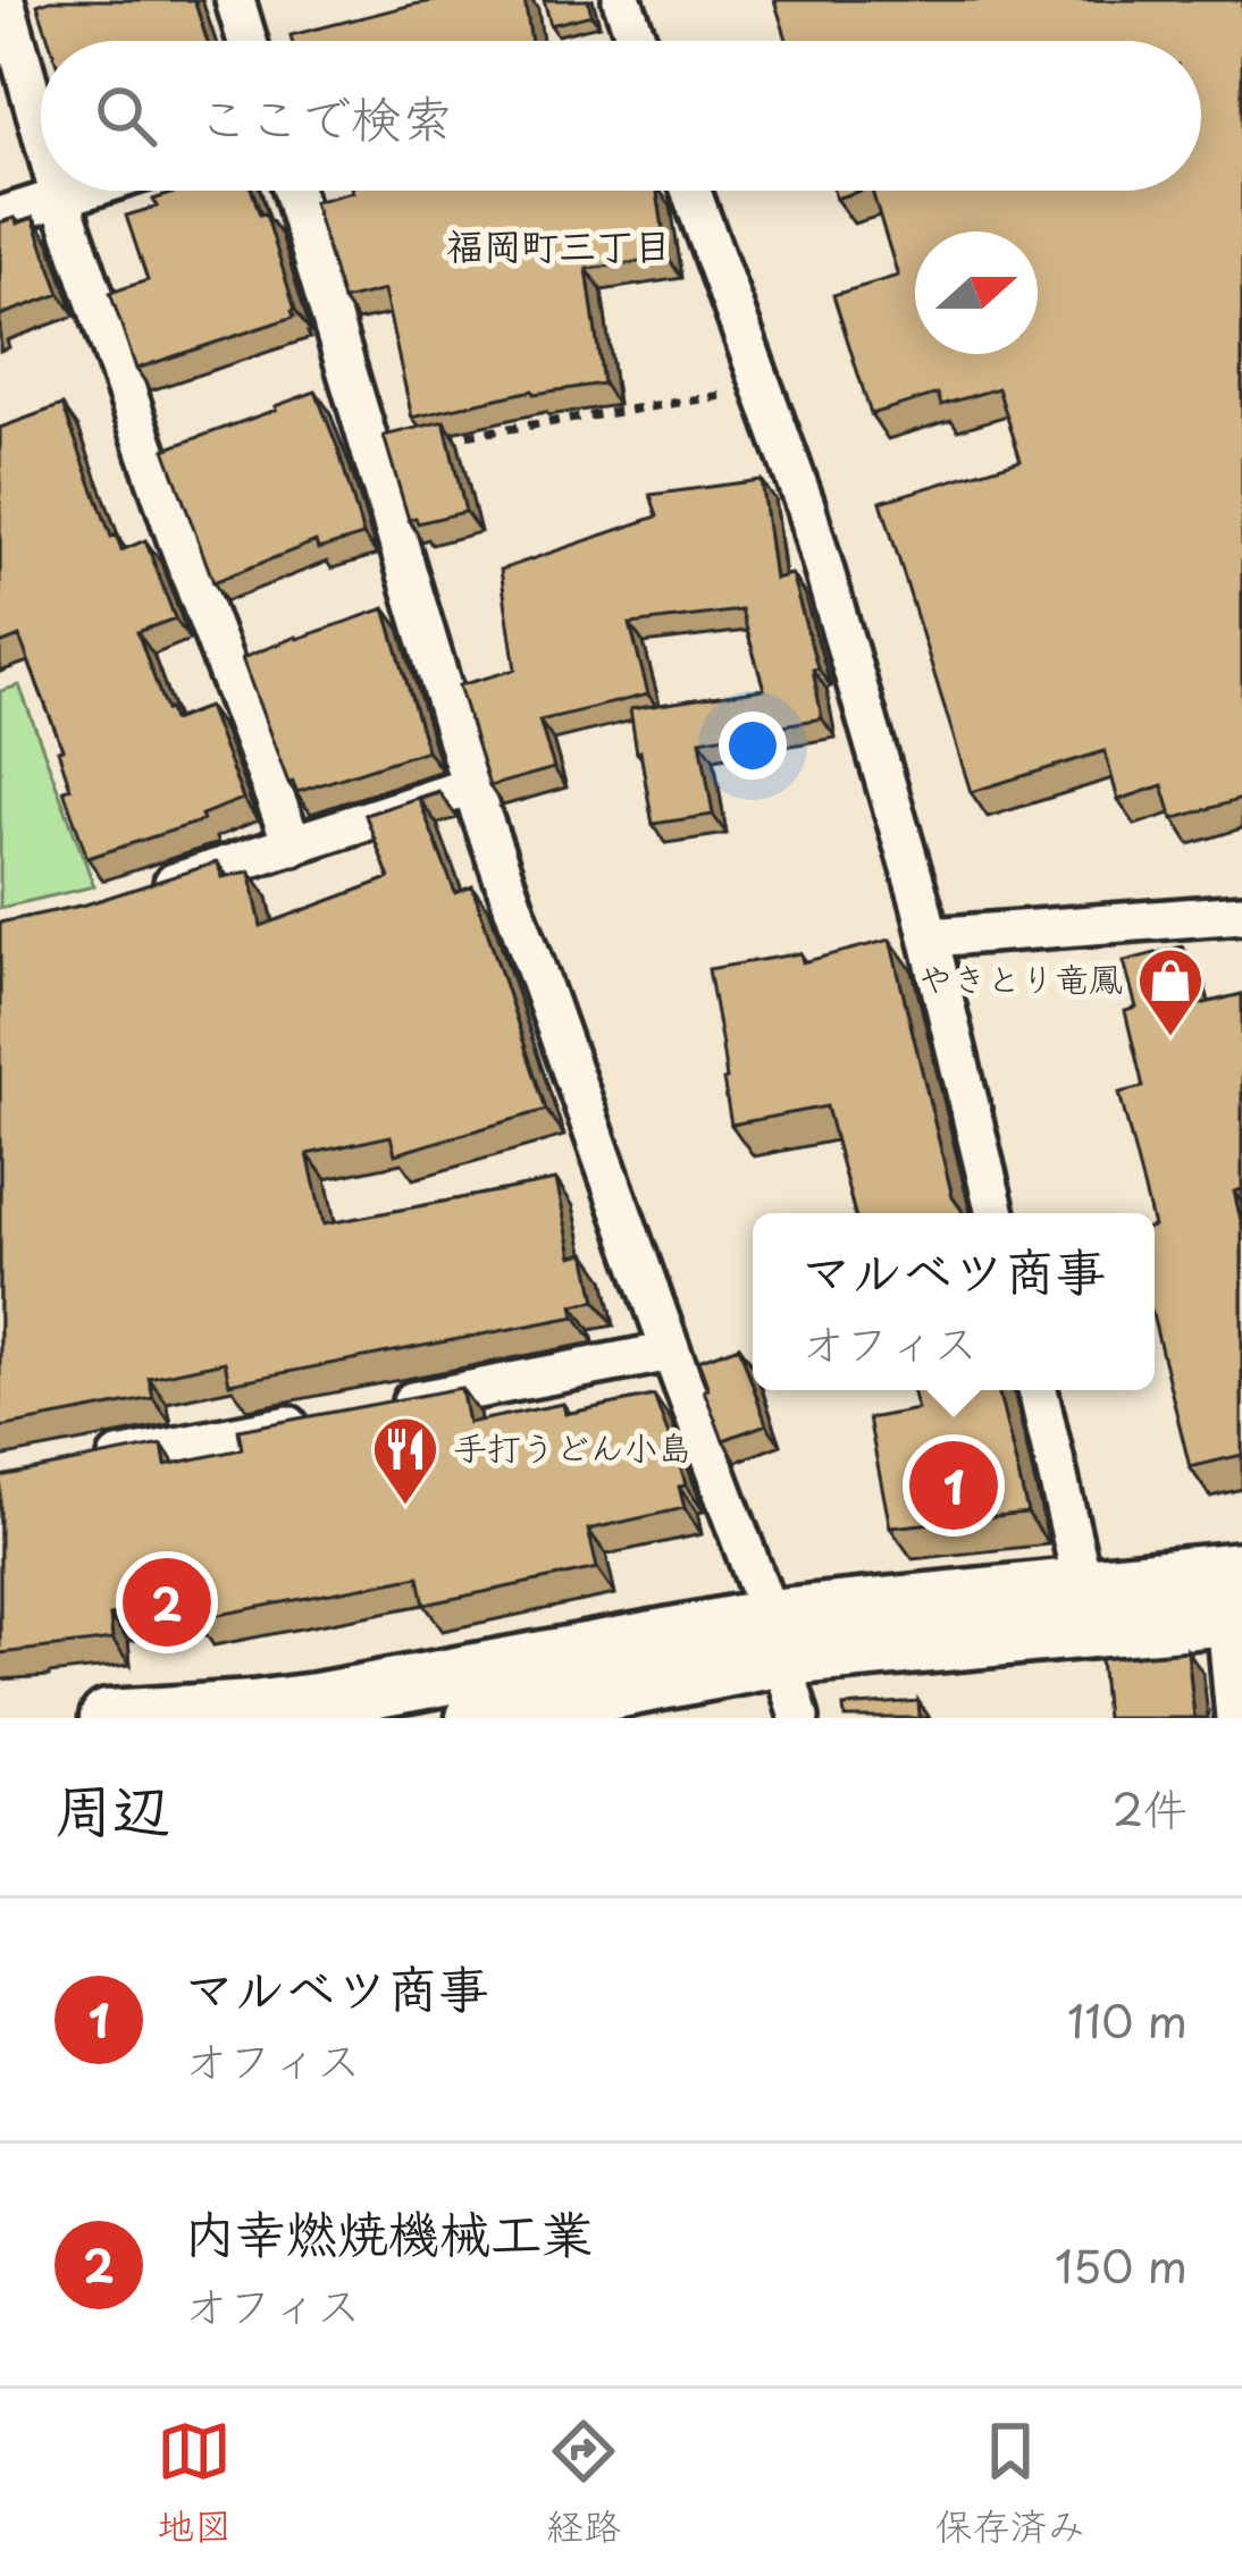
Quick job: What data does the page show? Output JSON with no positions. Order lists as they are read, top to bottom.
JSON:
{
  "districts": ["福岡町三丁目"],
  "places": {
    "shop": ["やきとり竜鳳"],
    "restaurant": ["手打うどん小島"]
  },
  "north": "right",
  "page": {
    "search": "ここで検索",
    "popup": ["マルベツ商事", "オフィス"],
    "pins": ["1", "2"],
    "heading": ["周辺", "2件"],
    "list": [
      {
        "mark": "1",
        "name": "マルベツ商事",
        "note": "オフィス",
        "value": "110 m"
      },
      {
        "mark": "2",
        "name": "内幸燃焼機械工業",
        "note": "オフィス",
        "value": "150 m"
      }
    ],
    "nav": ["地図", "経路", "保存済み"]
  }
}
